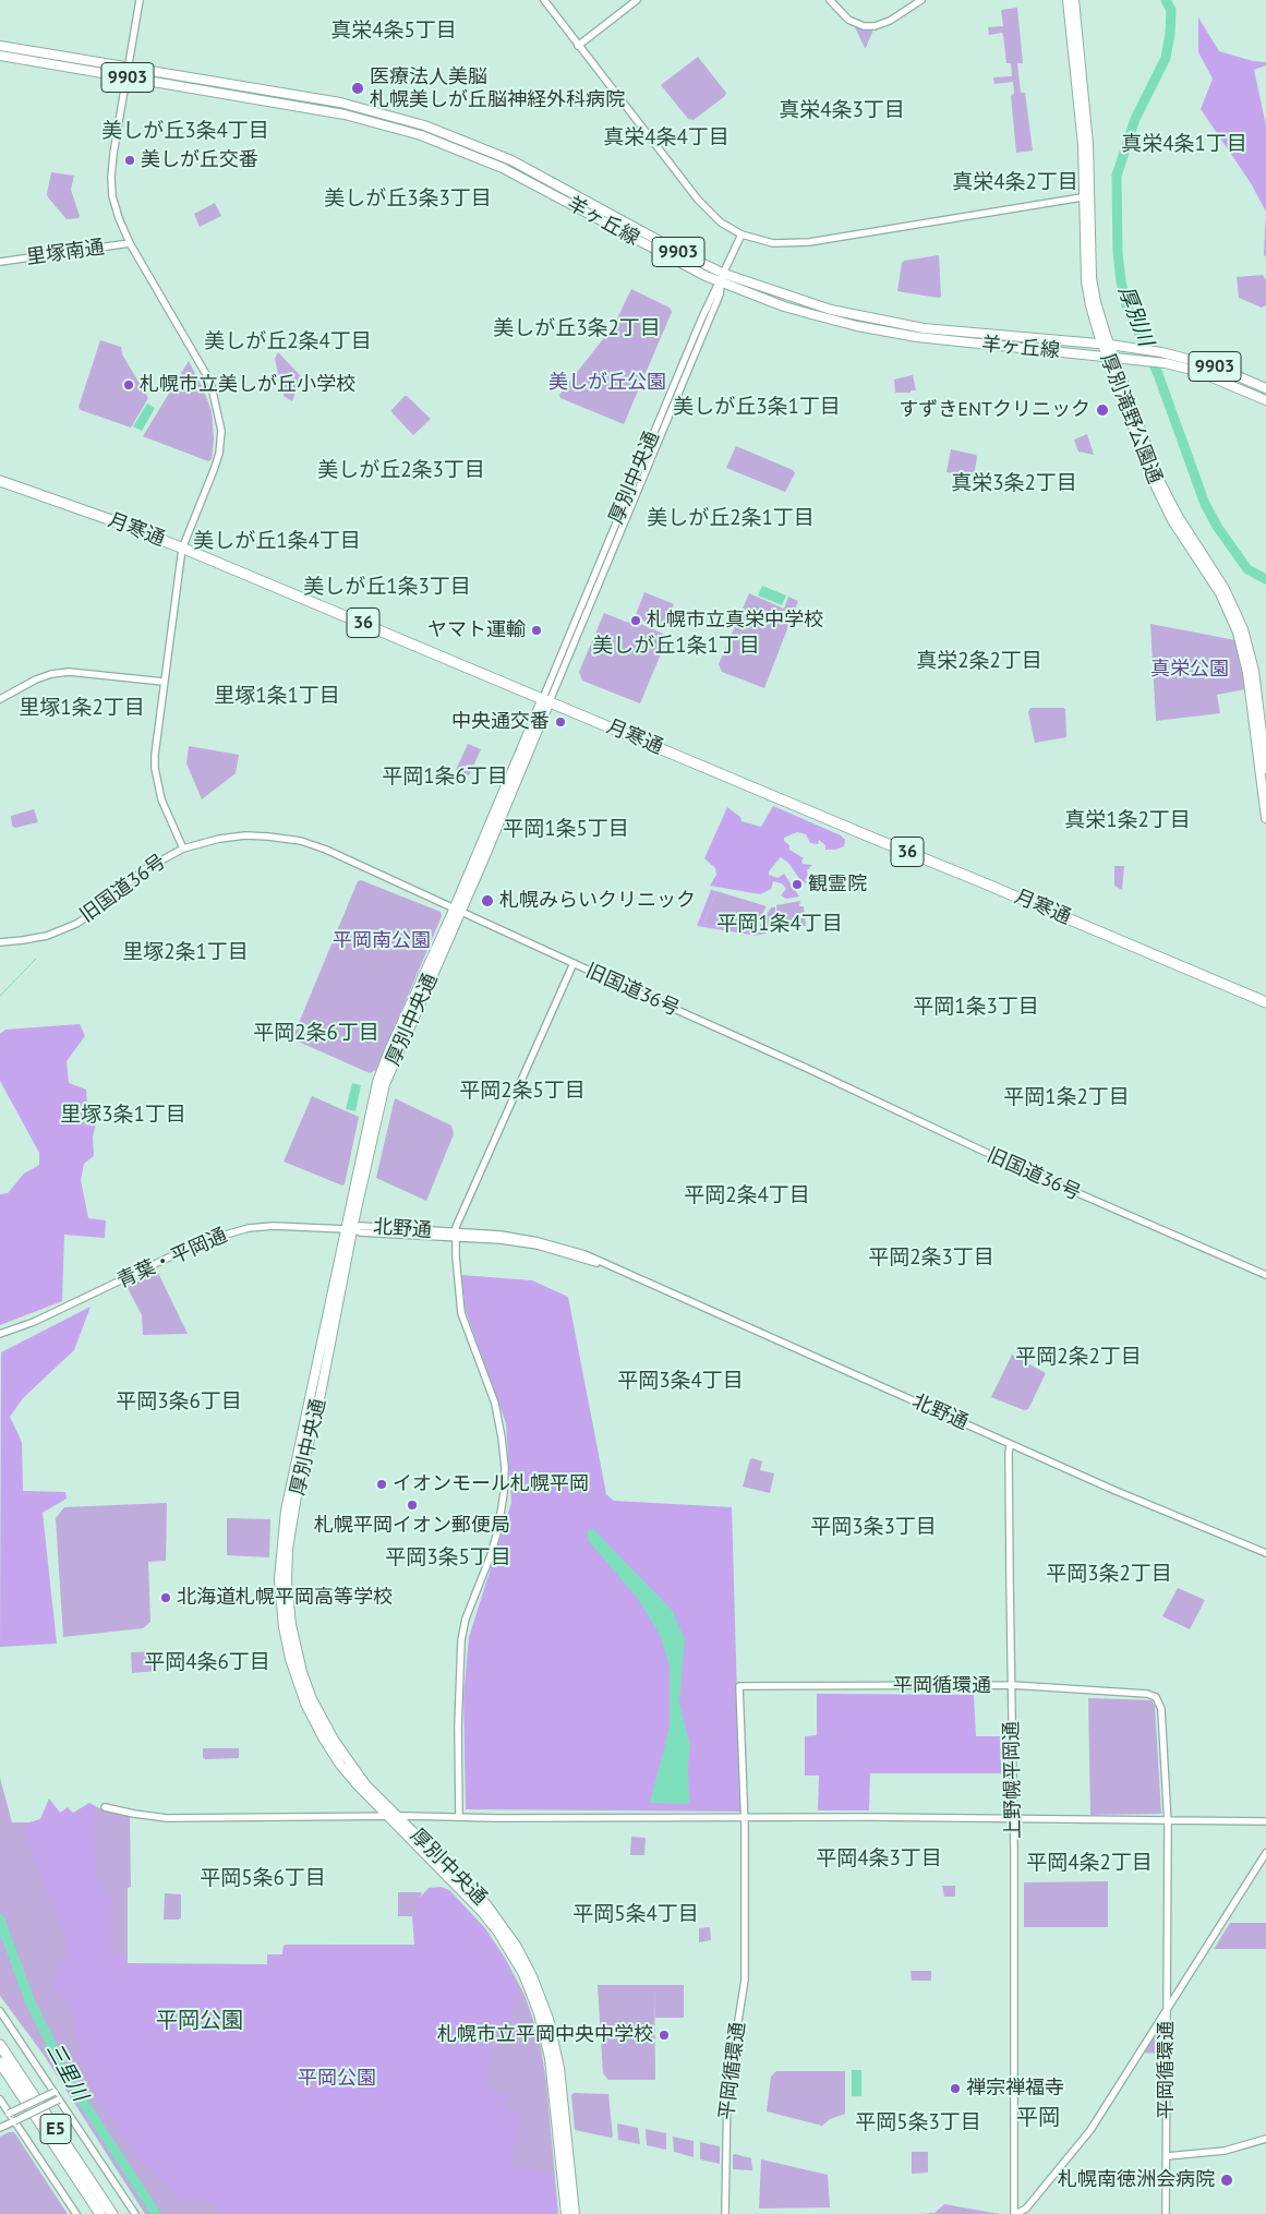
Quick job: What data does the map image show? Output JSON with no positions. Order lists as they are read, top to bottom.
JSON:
{
  "streets": {
    "highway": ["月寒通", "36", "E5"],
    "main road": [
      "9903",
      "羊ヶ丘線",
      "厚別滝野公園通",
      "厚別中央通"
    ],
    "street": [
      "里塚南通",
      "旧国道36号",
      "北野通",
      "青葉・平岡通",
      "平岡循環通",
      "上野幌平岡通"
    ]
  },
  "crossings": [
    ["羊ヶ丘線", "厚別滝野公園通"],
    ["羊ヶ丘線", "厚別中央通"],
    ["厚別中央通", "月寒通"],
    ["厚別中央通", "旧国道36号"],
    ["厚別中央通", "北野通"],
    ["厚別中央通", "青葉・平岡通"],
    ["北野通", "青葉・平岡通"],
    ["北野通", "上野幌平岡通"],
    ["平岡循環通", "上野幌平岡通"]
  ],
  "districts": [
    "真栄4条5丁目",
    "真栄4条3丁目",
    "美しが丘3条4丁目",
    "真栄4条4丁目",
    "真栄4条1丁目",
    "真栄4条2丁目",
    "美しが丘3条3丁目",
    "美しが丘3条2丁目",
    "美しが丘2条4丁目",
    "美しが丘3条1丁目",
    "美しが丘2条3丁目",
    "真栄3条2丁目",
    "美しが丘2条1丁目",
    "美しが丘1条4丁目",
    "美しが丘1条3丁目",
    "美しが丘1条1丁目",
    "真栄2条2丁目",
    "里塚1条1丁目",
    "里塚1条2丁目",
    "平岡1条6丁目",
    "真栄1条2丁目",
    "平岡1条5丁目",
    "平岡1条4丁目",
    "里塚2条1丁目",
    "平岡1条3丁目",
    "平岡2条6丁目",
    "平岡2条5丁目",
    "平岡1条2丁目",
    "里塚3条1丁目",
    "平岡2条4丁目",
    "平岡2条3丁目",
    "平岡2条2丁目",
    "平岡3条4丁目",
    "平岡3条6丁目",
    "平岡3条3丁目",
    "平岡3条5丁目",
    "平岡3条2丁目",
    "平岡4条6丁目",
    "平岡4条3丁目",
    "平岡4条2丁目",
    "平岡5条6丁目",
    "平岡5条4丁目",
    "平岡公園",
    "平岡",
    "平岡5条3丁目"
  ],
  "water": ["厚別川", "三里川"],
  "parks": [
    "美しが丘公園",
    "真栄公園",
    "平岡南公園",
    "平岡公園"
  ],
  "places": [
    "医療法人美脳 札幌美しが丘脳神経外科病院",
    "美しが丘交番",
    "札幌市立美しが丘小学校",
    "すずきENTクリニック",
    "札幌市立真栄中学校",
    "ヤマト運輸",
    "中央通交番",
    "観霊院",
    "札幌みらいクリニック",
    "イオンモール札幌平岡",
    "札幌平岡イオン郵便局",
    "北海道札幌平岡高等学校",
    "札幌市立平岡中央中学校",
    "禅宗禅福寺",
    "札幌南徳洲会病院"
  ]
}
